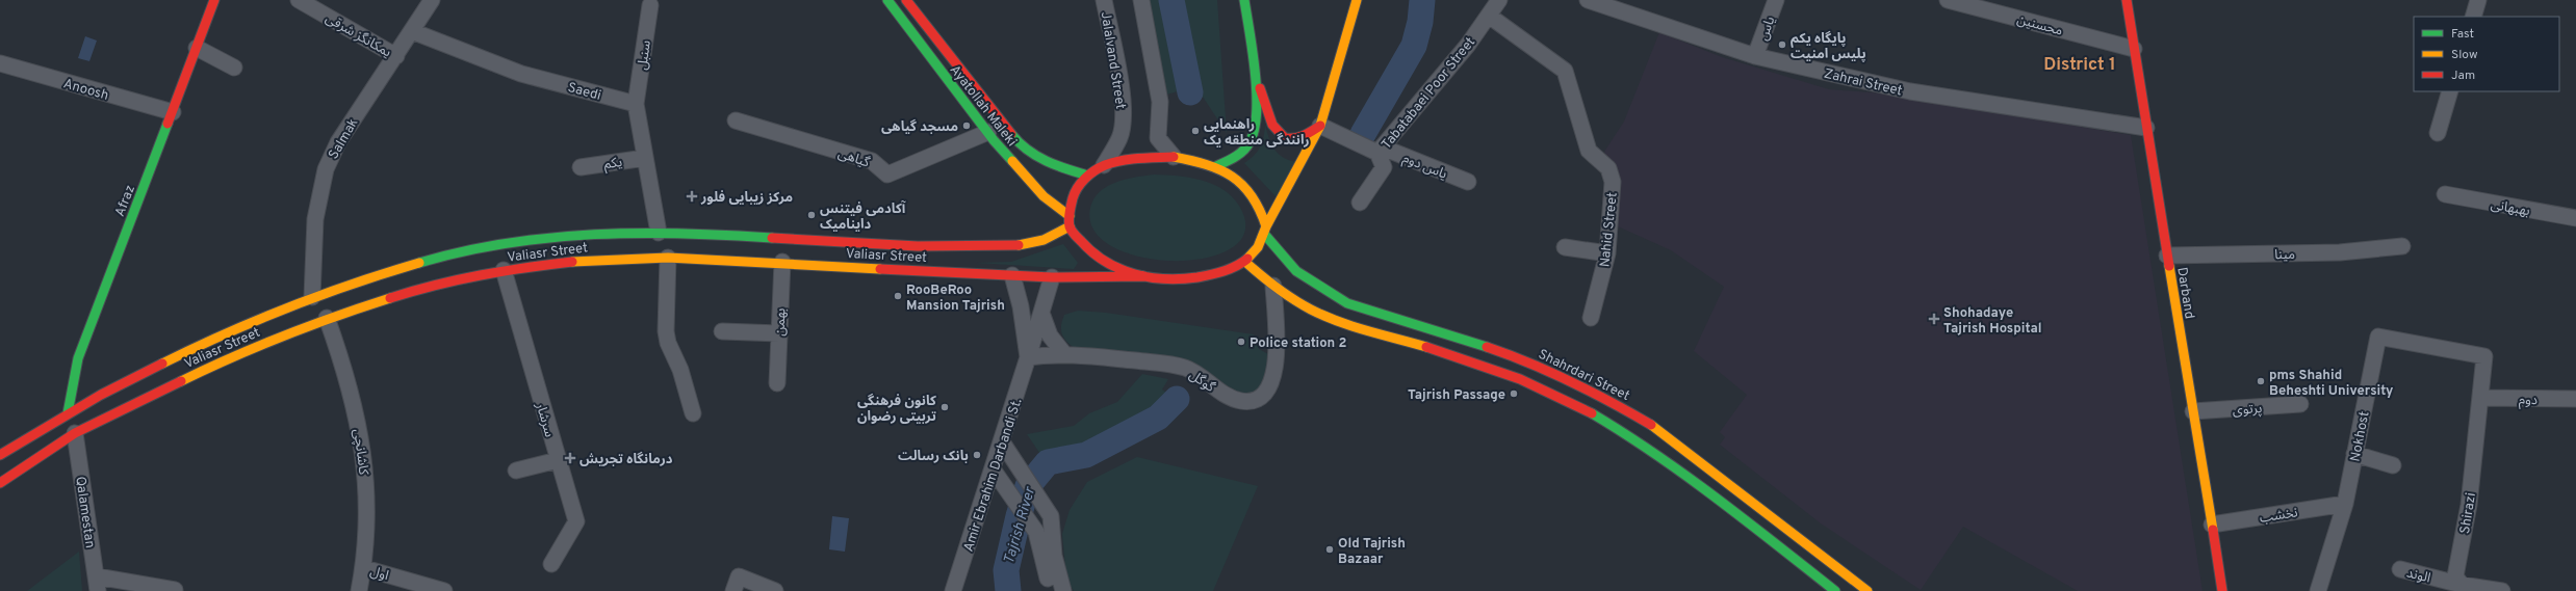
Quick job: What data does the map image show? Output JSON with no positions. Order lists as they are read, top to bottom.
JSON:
{
  "streets": {
    "main road": [
      "Ayatollah Maleki",
      "Afraz",
      "Valiasr Street",
      "Darband",
      "Shahrdari Street"
    ],
    "street": [
      "محسنین",
      "یاس",
      "یمکانگز شرقی",
      "سنبل",
      "Jalalvand Street",
      "Zahrai Street",
      "Anoosh",
      "Saedi",
      "Tabatabaei Poor Street",
      "Salmak",
      "گیاهی",
      "یکم",
      "یاس دوم",
      "بهبهانی",
      "Nahid Street",
      "مینا",
      "بهمن",
      "گوگل",
      "دوم",
      "پرتوی",
      "سرشار",
      "Nokhost",
      "کاشانچی",
      "Amir Ebrahim Darbandi St.",
      "Qalamestan",
      "Shirazi",
      "نخشب",
      "اول",
      "الوند"
    ]
  },
  "crossings": [
    ["محسنین", "Darband"],
    ["یاس", "Zahrai Street"],
    ["یمکانگز شرقی", "Salmak"],
    ["سنبل", "Saedi"],
    ["Jalalvand Street", "Shahrdari Street"],
    ["Zahrai Street", "Darband"],
    ["Anoosh", "Afraz"],
    ["Saedi", "Salmak"],
    ["Tabatabaei Poor Street", "یاس دوم"],
    ["Tabatabaei Poor Street", "Nahid Street"],
    ["Ayatollah Maleki", "گیاهی"],
    ["Salmak", "Valiasr Street"],
    ["Afraz", "Valiasr Street"],
    ["Valiasr Street", "بهمن"],
    ["Valiasr Street", "سرشار"],
    ["Valiasr Street", "کاشانچی"],
    ["Valiasr Street", "Amir Ebrahim Darbandi St."],
    ["Valiasr Street", "Qalamestan"],
    ["مینا", "Darband"],
    ["Darband", "پرتوی"],
    ["Darband", "نخشب"],
    ["گوگل", "Amir Ebrahim Darbandi St."],
    ["دوم", "Nokhost"],
    ["دوم", "Shirazi"],
    ["Nokhost", "Shirazi"],
    ["Nokhost", "نخشب"],
    ["کاشانچی", "اول"],
    ["Shirazi", "الوند"]
  ],
  "districts": ["District 1"],
  "water": ["Tajrish River"],
  "places": {
    "other": [
      "پایگاه یکم پلیس امنیت",
      "مسجد گیاهی",
      "راهنمایی رانندگی منطقه یک",
      "آکادمی فیتنس داینامیک",
      "RooBeRoo Mansion Tajrish",
      "Police station 2",
      "pms Shahid Beheshti University",
      "Tajrish Passage",
      "کانون فرهنگی تربیتی رضوان",
      "بانک رسالت",
      "Old Tajrish Bazaar"
    ],
    "health": ["مرکز زیبایی فلور", "Shohadaye Tajrish Hospital", "درمانگاه تجریش"]
  },
  "legend": ["Fast", "Slow", "Jam"]
}
